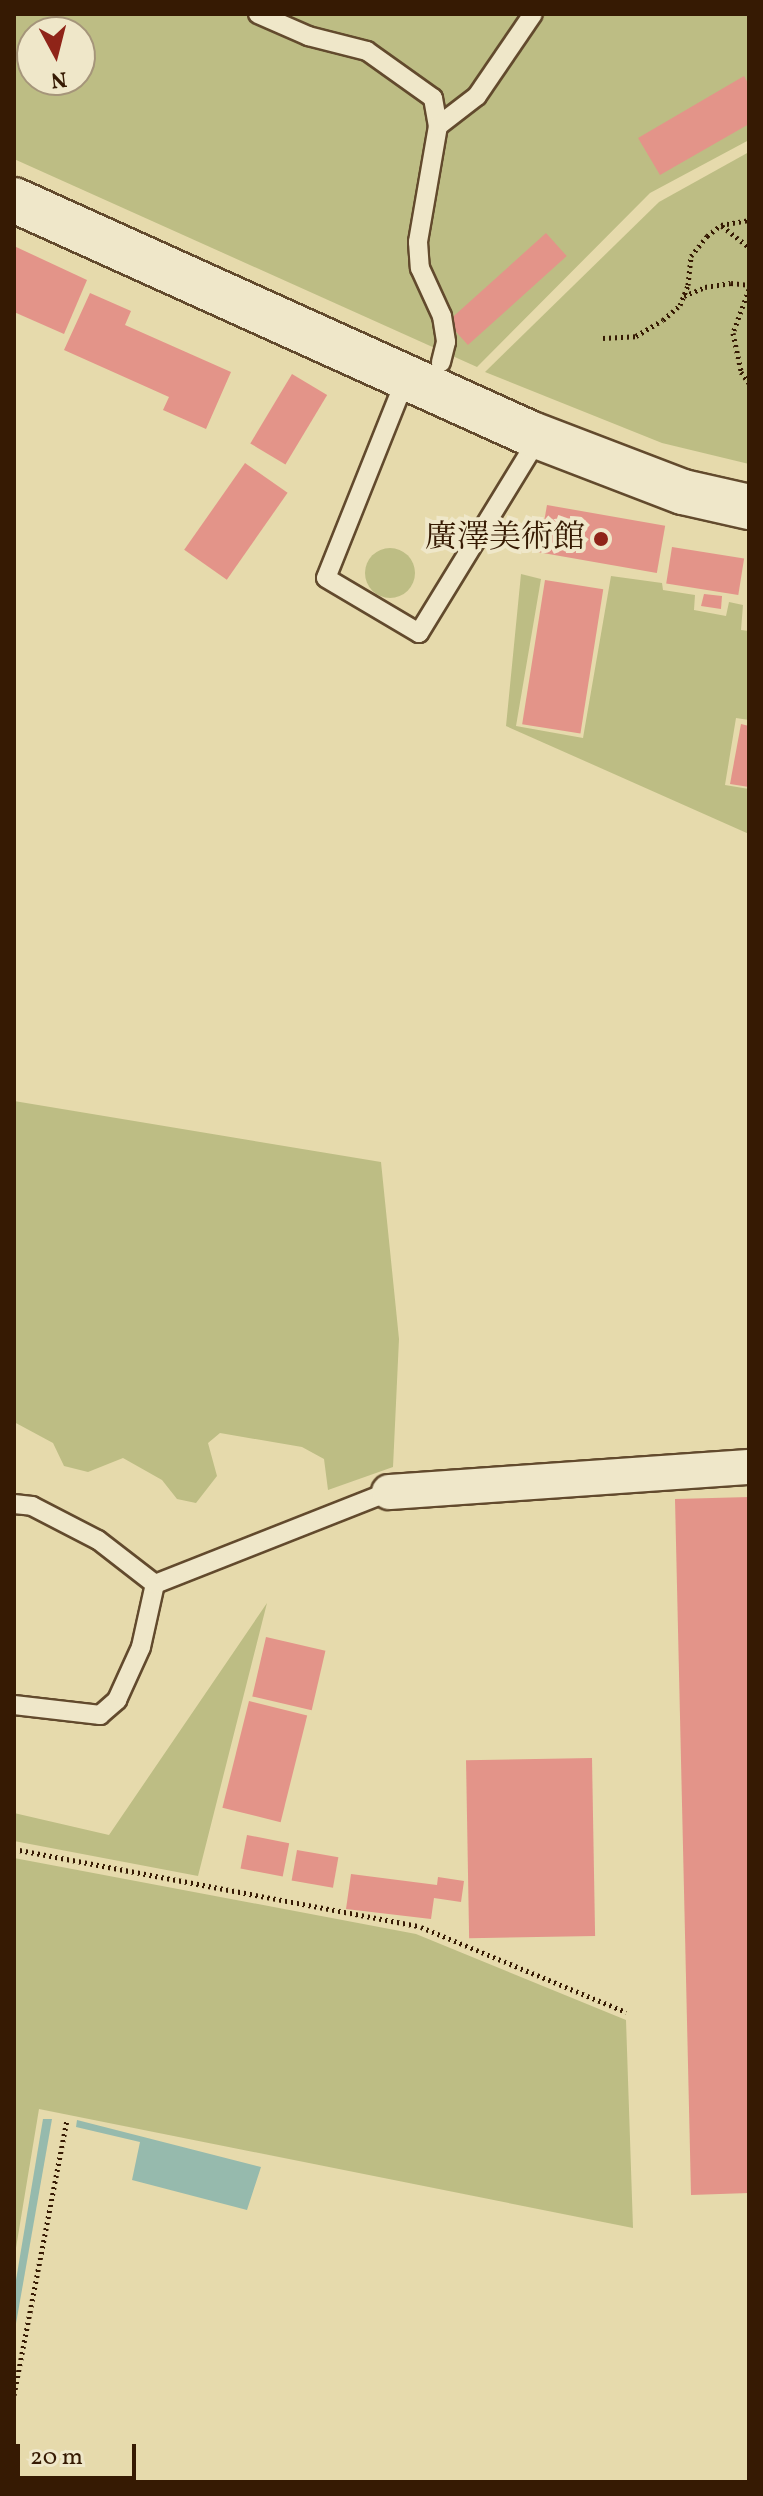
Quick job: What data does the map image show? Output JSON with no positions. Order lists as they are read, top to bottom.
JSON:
{
  "places": ["廣澤美術館"],
  "scale_bar": "20 m",
  "north": "bottom"
}
